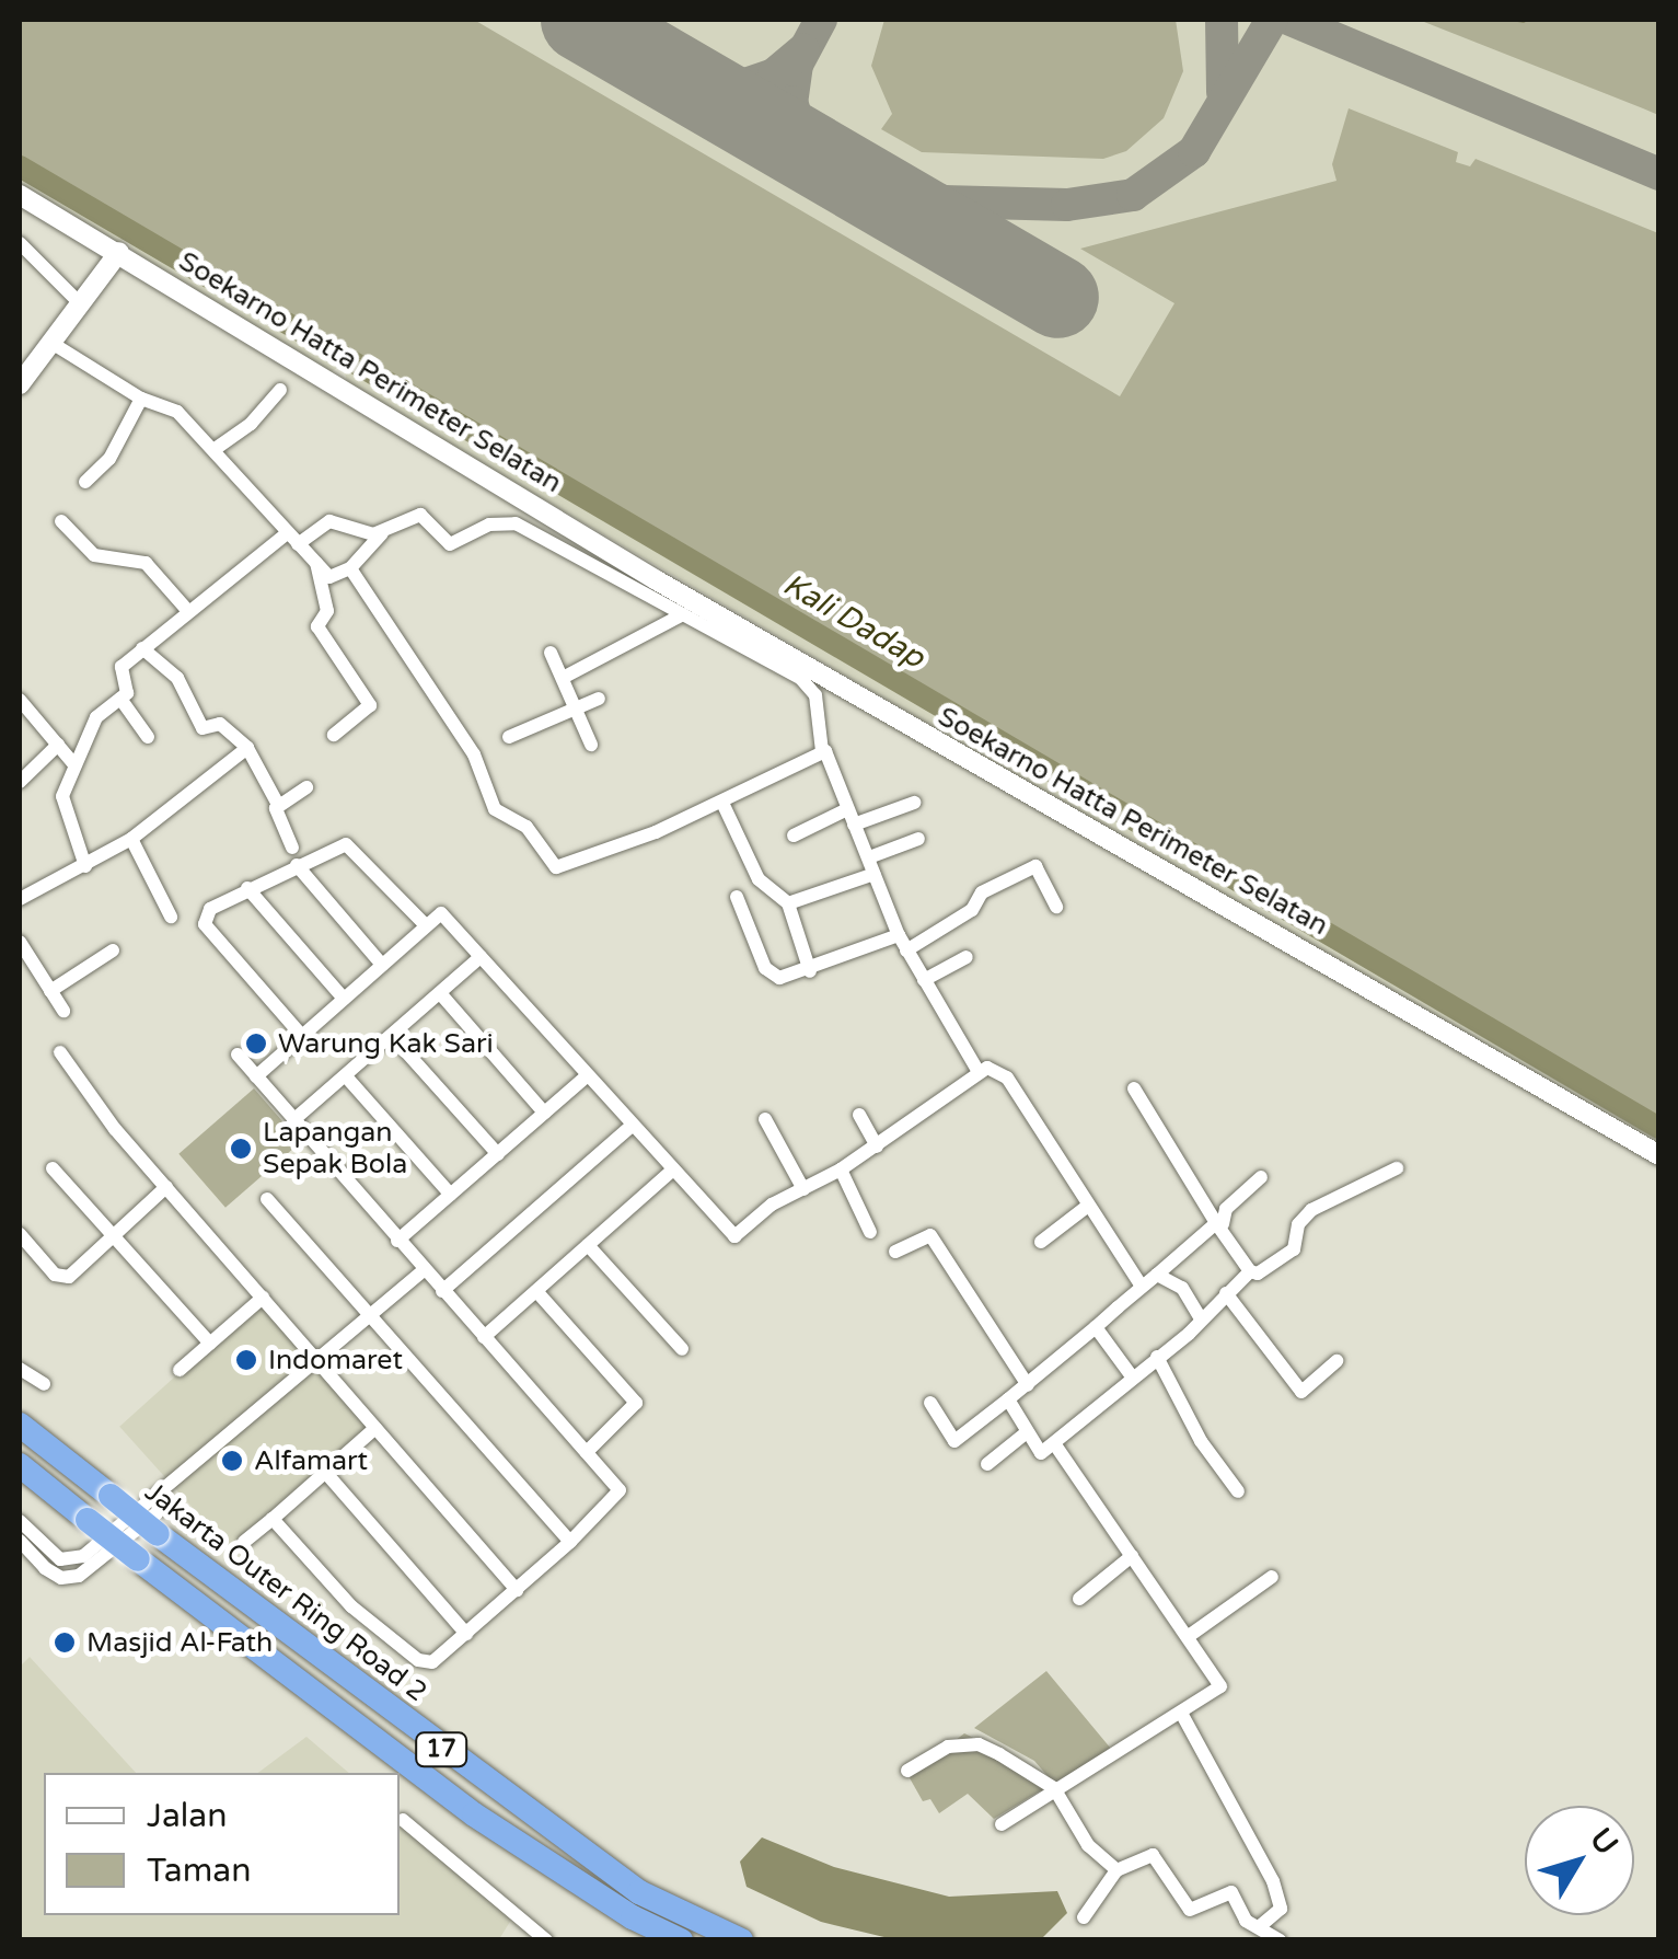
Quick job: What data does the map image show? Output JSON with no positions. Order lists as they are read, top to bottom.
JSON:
{
  "streets": {
    "highway": ["Jakarta Outer Ring Road 2", "17"],
    "main road": ["Soekarno Hatta Perimeter Selatan"]
  },
  "water": ["Kali Dadap"],
  "places": [
    "Warung Kak Sari",
    "Lapangan Sepak Bola",
    "Indomaret",
    "Alfamart",
    "Masjid Al-Fath"
  ],
  "legend": ["Jalan", "Taman"],
  "north": "top right"
}
